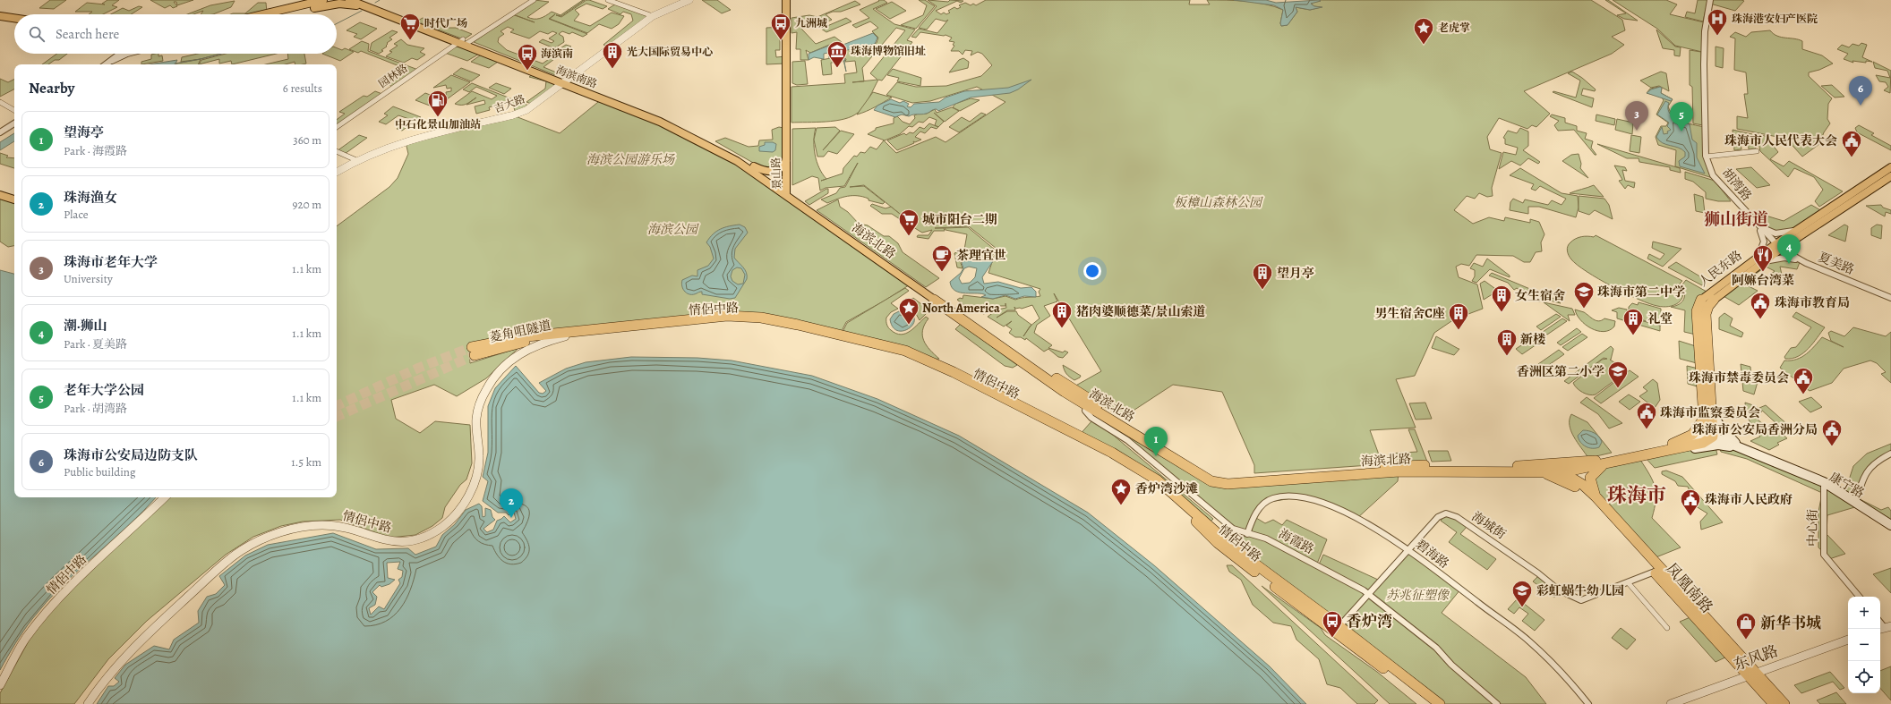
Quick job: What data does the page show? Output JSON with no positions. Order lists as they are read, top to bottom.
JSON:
{
  "streets": {
    "main road": [
      "海滨南路",
      "吉大路",
      "景山路",
      "海滨北路",
      "人民东路",
      "情侶中路",
      "菱角咀隧道",
      "康宁路",
      "凤凰南路"
    ],
    "street": [
      "园林路",
      "胡湾路",
      "夏美路",
      "海城街",
      "中心街",
      "海霞路",
      "碧海路",
      "东风路"
    ]
  },
  "crossings": [
    ["园林路", "海滨南路"],
    ["海滨南路", "吉大路"],
    ["海滨南路", "景山路"],
    ["海滨南路", "海滨北路"],
    ["景山路", "海滨北路"],
    ["胡湾路", "夏美路"],
    ["胡湾路", "人民东路"],
    ["海滨北路", "海霞路"],
    ["海滨北路", "凤凰南路"],
    ["夏美路", "人民东路"],
    ["人民东路", "康宁路"],
    ["情侶中路", "菱角咀隧道"],
    ["情侶中路", "海城街"],
    ["康宁路", "中心街"],
    ["海城街", "海霞路"],
    ["海城街", "碧海路"],
    ["海城街", "凤凰南路"],
    ["海霞路", "碧海路"],
    ["凤凰南路", "东风路"]
  ],
  "districts": ["狮山街道", "珠海市"],
  "parks": [
    "海滨公园游乐场",
    "板樟山森林公园",
    "海滨公园",
    "苏兆征塑像"
  ],
  "places": {
    "hospital": ["珠海港安妇产医院"],
    "supermarket": ["时代广场", "城市阳台二期"],
    "bus stop": ["九洲城", "海滨南", "香炉湾"],
    "place": ["老虎掌", "North America", "香炉湾沙滩"],
    "museum": ["珠海博物馆旧址"],
    "building": [
      "光大国际贸易中心",
      "望月亭",
      "女生宿舍",
      "猪肉婆顺德菜/景山索道",
      "男生宿舍C座",
      "礼堂",
      "新楼"
    ],
    "fuel station": ["中石化景山加油站"],
    "public building": [
      "珠海市人民代表大会",
      "珠海市教育局",
      "珠海市禁毒委员会",
      "珠海市监察委员会",
      "珠海市公安局香洲分局",
      "珠海市人民政府"
    ],
    "cafe": ["茶理宜世"],
    "restaurant": ["阿嫲台湾菜"],
    "school or university": ["珠海市第二中学", "香洲区第二小学", "彩虹蜗牛幼儿园"],
    "shop": ["新华书城"]
  },
  "page": {
    "search": "Search here",
    "heading": ["Nearby", "6 results"],
    "pins": [
      "6",
      "3",
      "5",
      "4",
      "1",
      "2"
    ],
    "list": [
      {
        "mark": "1",
        "name": "望海亭",
        "note": "Park · 海霞路",
        "value": "360 m"
      },
      {
        "mark": "2",
        "name": "珠海渔女",
        "note": "Place",
        "value": "920 m"
      },
      {
        "mark": "3",
        "name": "珠海市老年大学",
        "note": "University",
        "value": "1.1 km"
      },
      {
        "mark": "4",
        "name": "潮·狮山",
        "note": "Park · 夏美路",
        "value": "1.1 km"
      },
      {
        "mark": "5",
        "name": "老年大学公园",
        "note": "Park · 胡湾路",
        "value": "1.1 km"
      },
      {
        "mark": "6",
        "name": "珠海市公安局边防支队",
        "note": "Public building",
        "value": "1.5 km"
      }
    ],
    "map_buttons": ["+", "−"]
  }
}
